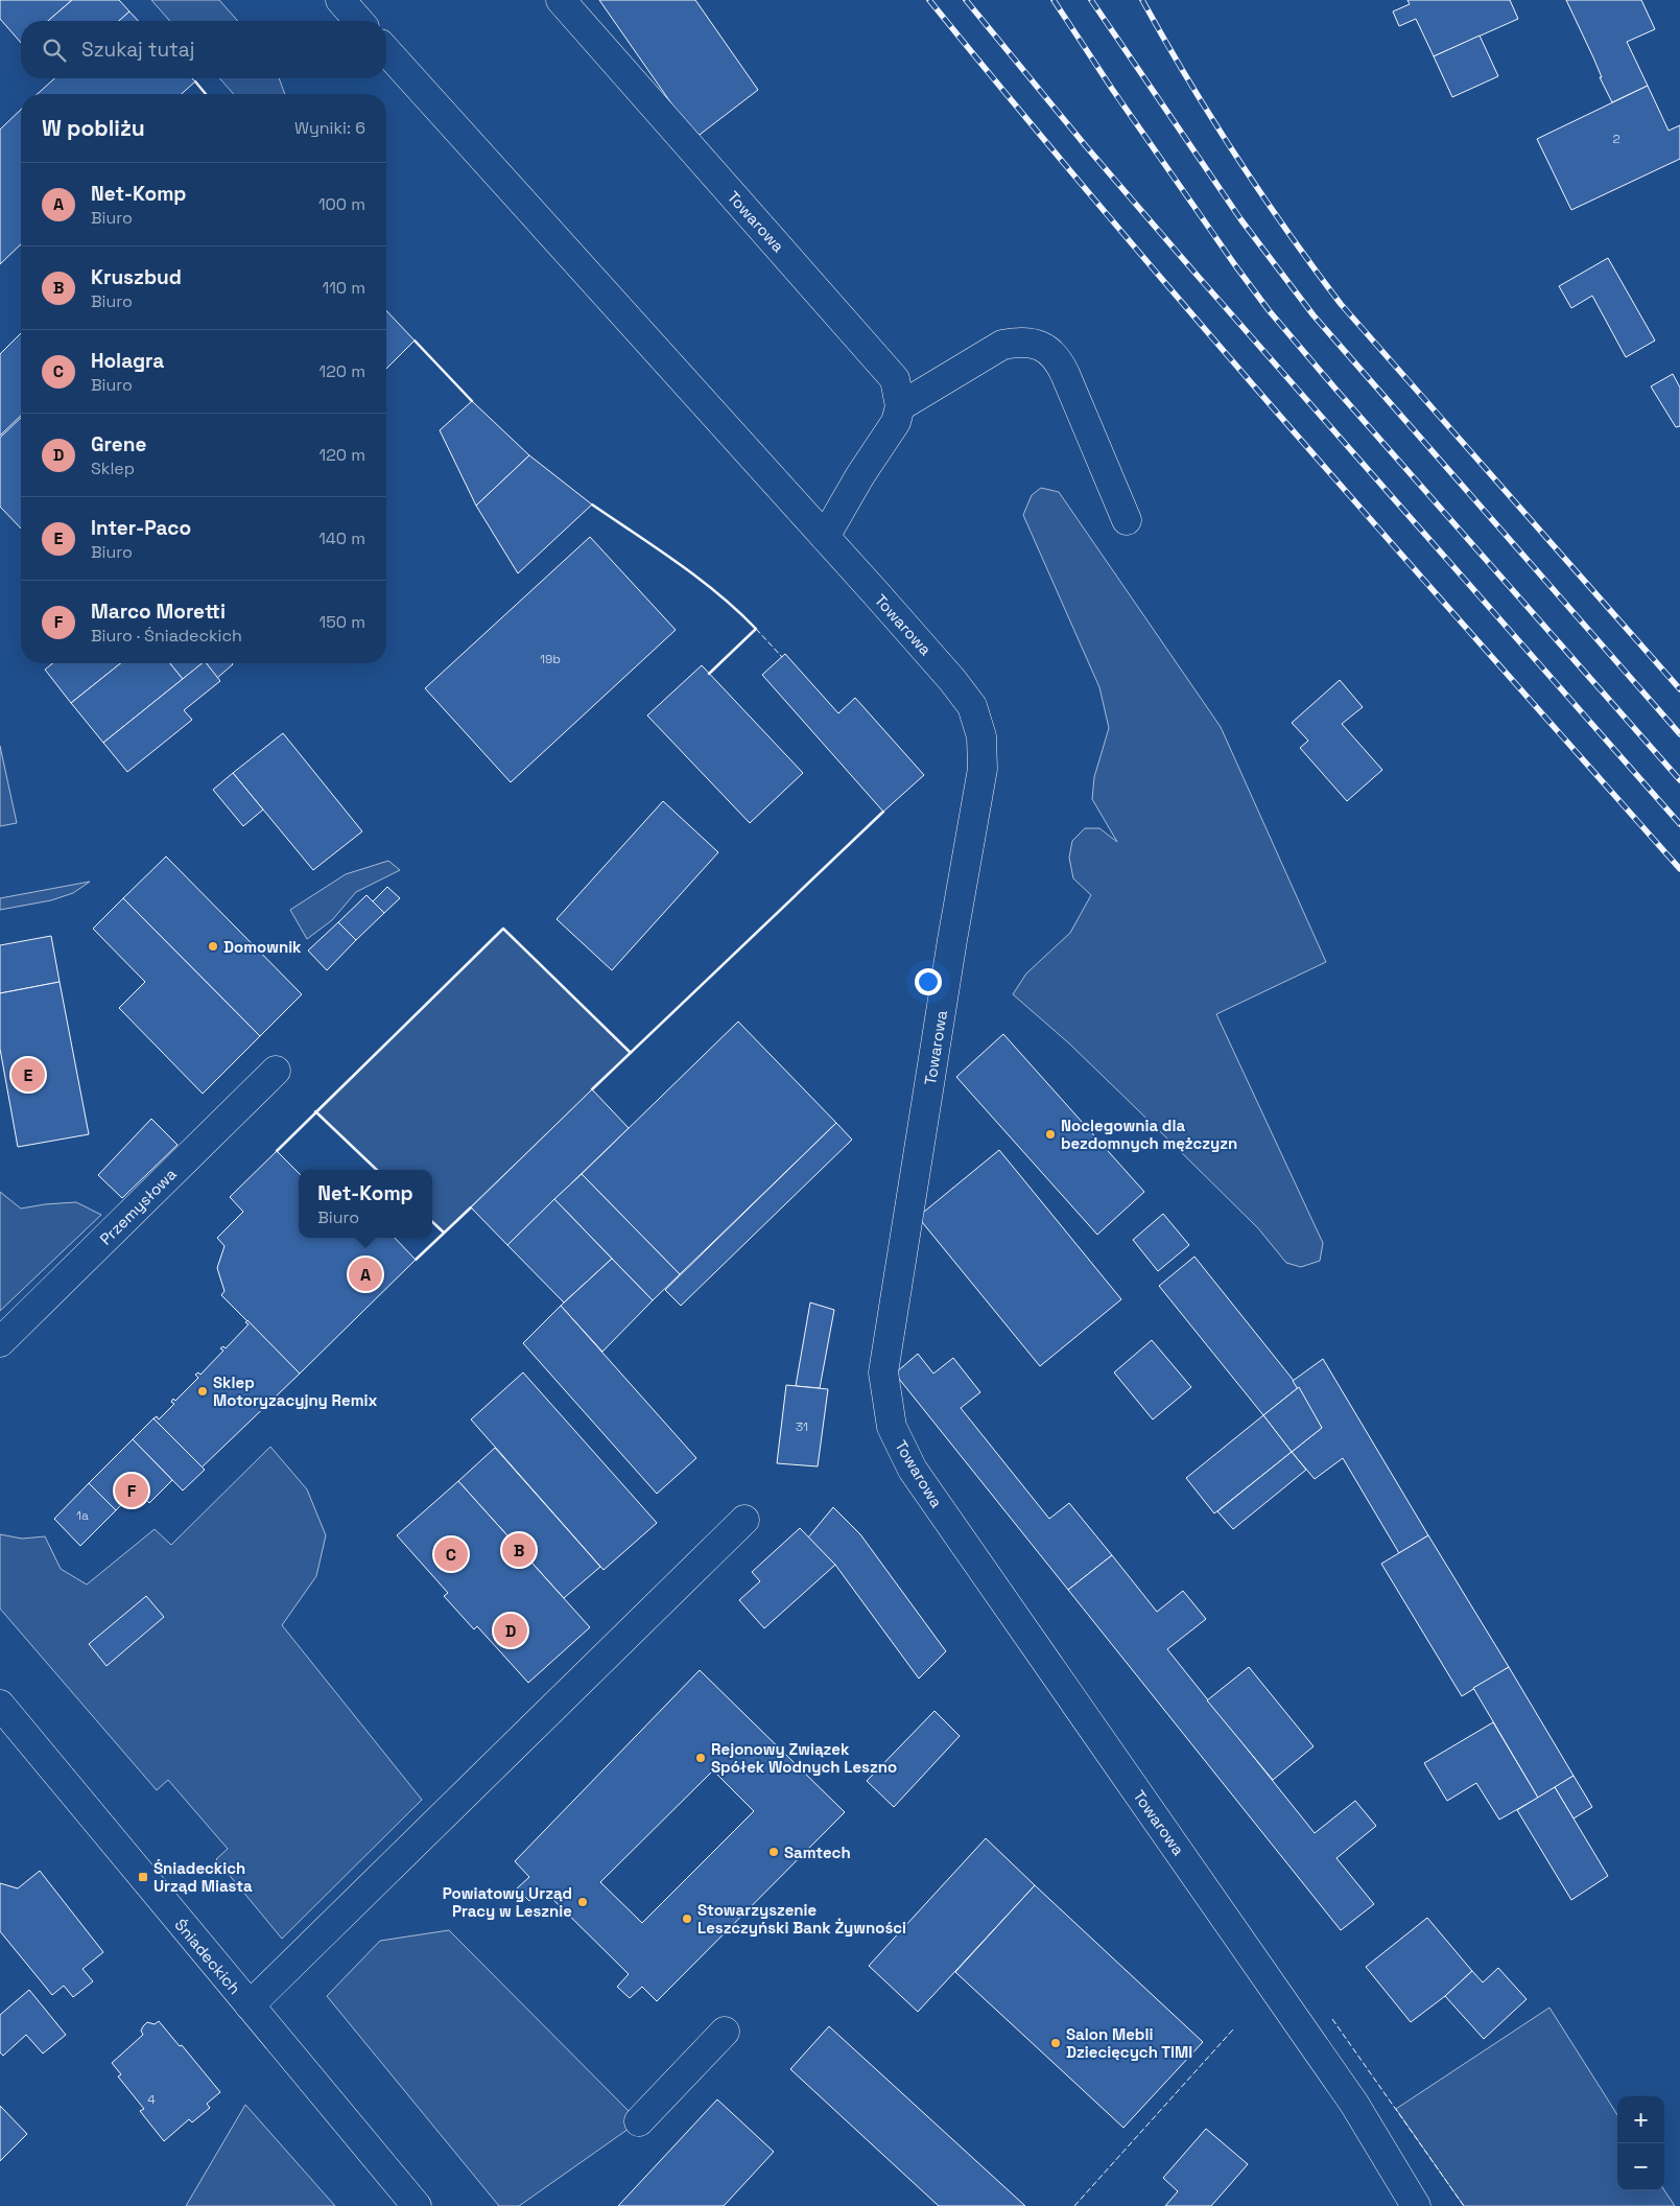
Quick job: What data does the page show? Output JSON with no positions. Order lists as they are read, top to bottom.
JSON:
{
  "streets": {
    "street": ["Towarowa", "Przemysłowa", "Śniadeckich"]
  },
  "places": {
    "other": [
      "Domownik",
      "Noclegownia dla bezdomnych mężczyzn",
      "Sklep Motoryzacyjny Remix",
      "Rejonowy Związek Spółek Wodnych Leszno",
      "Samtech",
      "Powiatowy Urząd Pracy w Lesznie",
      "Stowarzyszenie Leszczyński Bank Żywności",
      "Salon Mebli Dziecięcych TIMI"
    ],
    "transit": ["Śniadeckich Urząd Miasta"]
  },
  "house_numbers": [
    "2",
    "19b",
    "31",
    "1a",
    "4"
  ],
  "page": {
    "search": "Szukaj tutaj",
    "heading": ["W pobliżu", "Wyniki: 6"],
    "list": [
      {
        "mark": "A",
        "name": "Net-Komp",
        "note": "Biuro",
        "value": "100 m"
      },
      {
        "mark": "B",
        "name": "Kruszbud",
        "note": "Biuro",
        "value": "110 m"
      },
      {
        "mark": "C",
        "name": "Holagra",
        "note": "Biuro",
        "value": "120 m"
      },
      {
        "mark": "D",
        "name": "Grene",
        "note": "Sklep",
        "value": "120 m"
      },
      {
        "mark": "E",
        "name": "Inter-Paco",
        "note": "Biuro",
        "value": "140 m"
      },
      {
        "mark": "F",
        "name": "Marco Moretti",
        "note": "Biuro · Śniadeckich",
        "value": "150 m"
      }
    ],
    "pins": [
      "E",
      "A",
      "F",
      "B",
      "C",
      "D"
    ],
    "popup": ["Net-Komp", "Biuro"],
    "map_buttons": ["+", "−"]
  }
}
